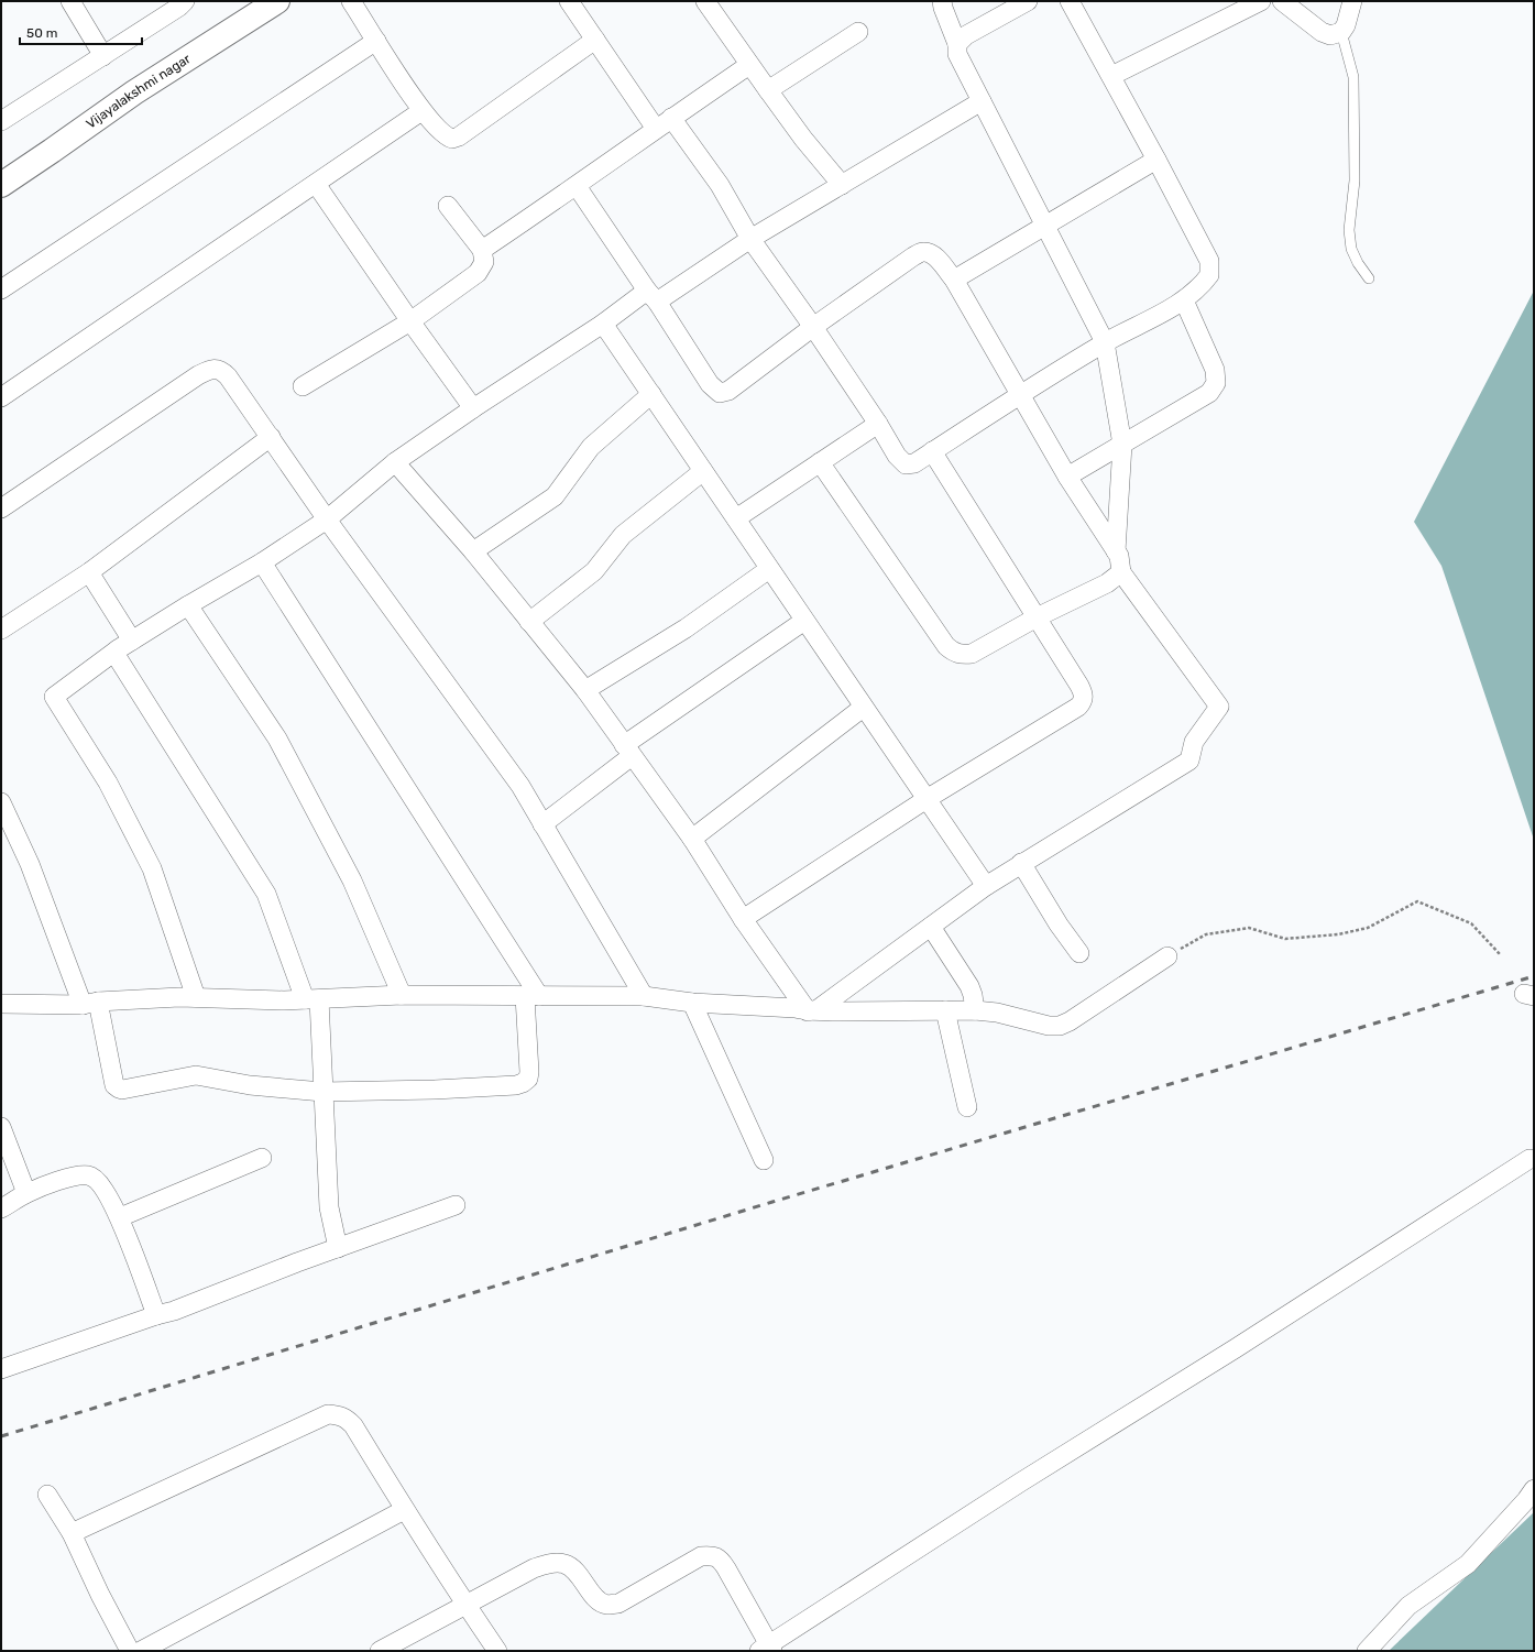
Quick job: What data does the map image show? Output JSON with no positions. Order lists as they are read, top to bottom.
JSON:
{
  "streets": {
    "street": ["Vijayalakshmi nagar"]
  },
  "scale_bar": "50 m"
}
